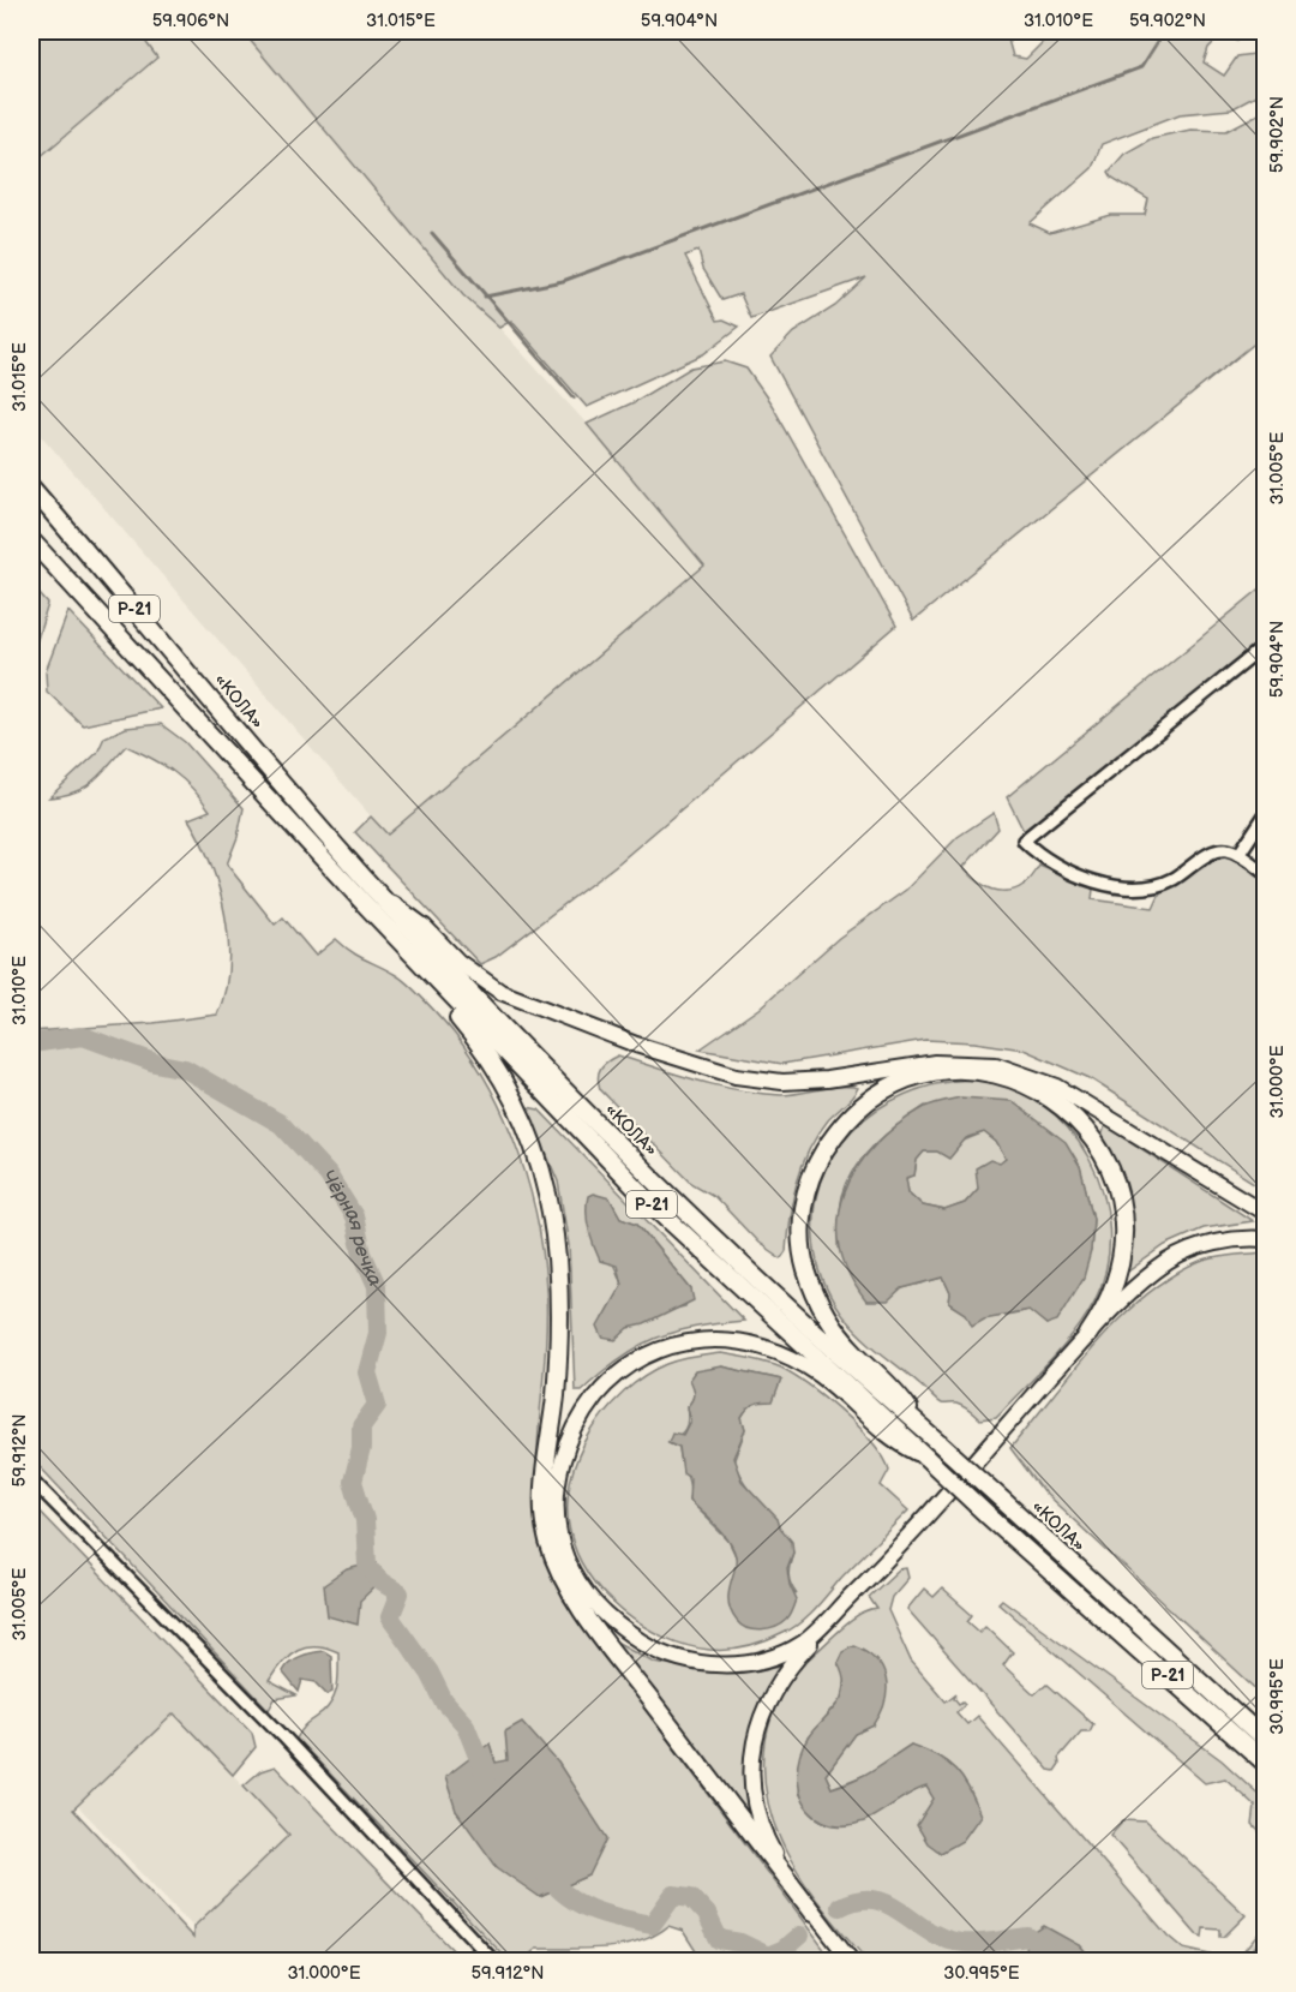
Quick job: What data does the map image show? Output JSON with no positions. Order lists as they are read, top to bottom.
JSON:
{
  "streets": {
    "highway": ["Р-21", "«КОЛА»"]
  },
  "water": ["Чёрная речка"],
  "coordinates": [
    "59.906°N",
    "31.015°E",
    "59.904°N",
    "31.010°E",
    "59.902°N",
    "31.005°E",
    "31.000°E",
    "59.912°N",
    "30.995°E"
  ]
}
